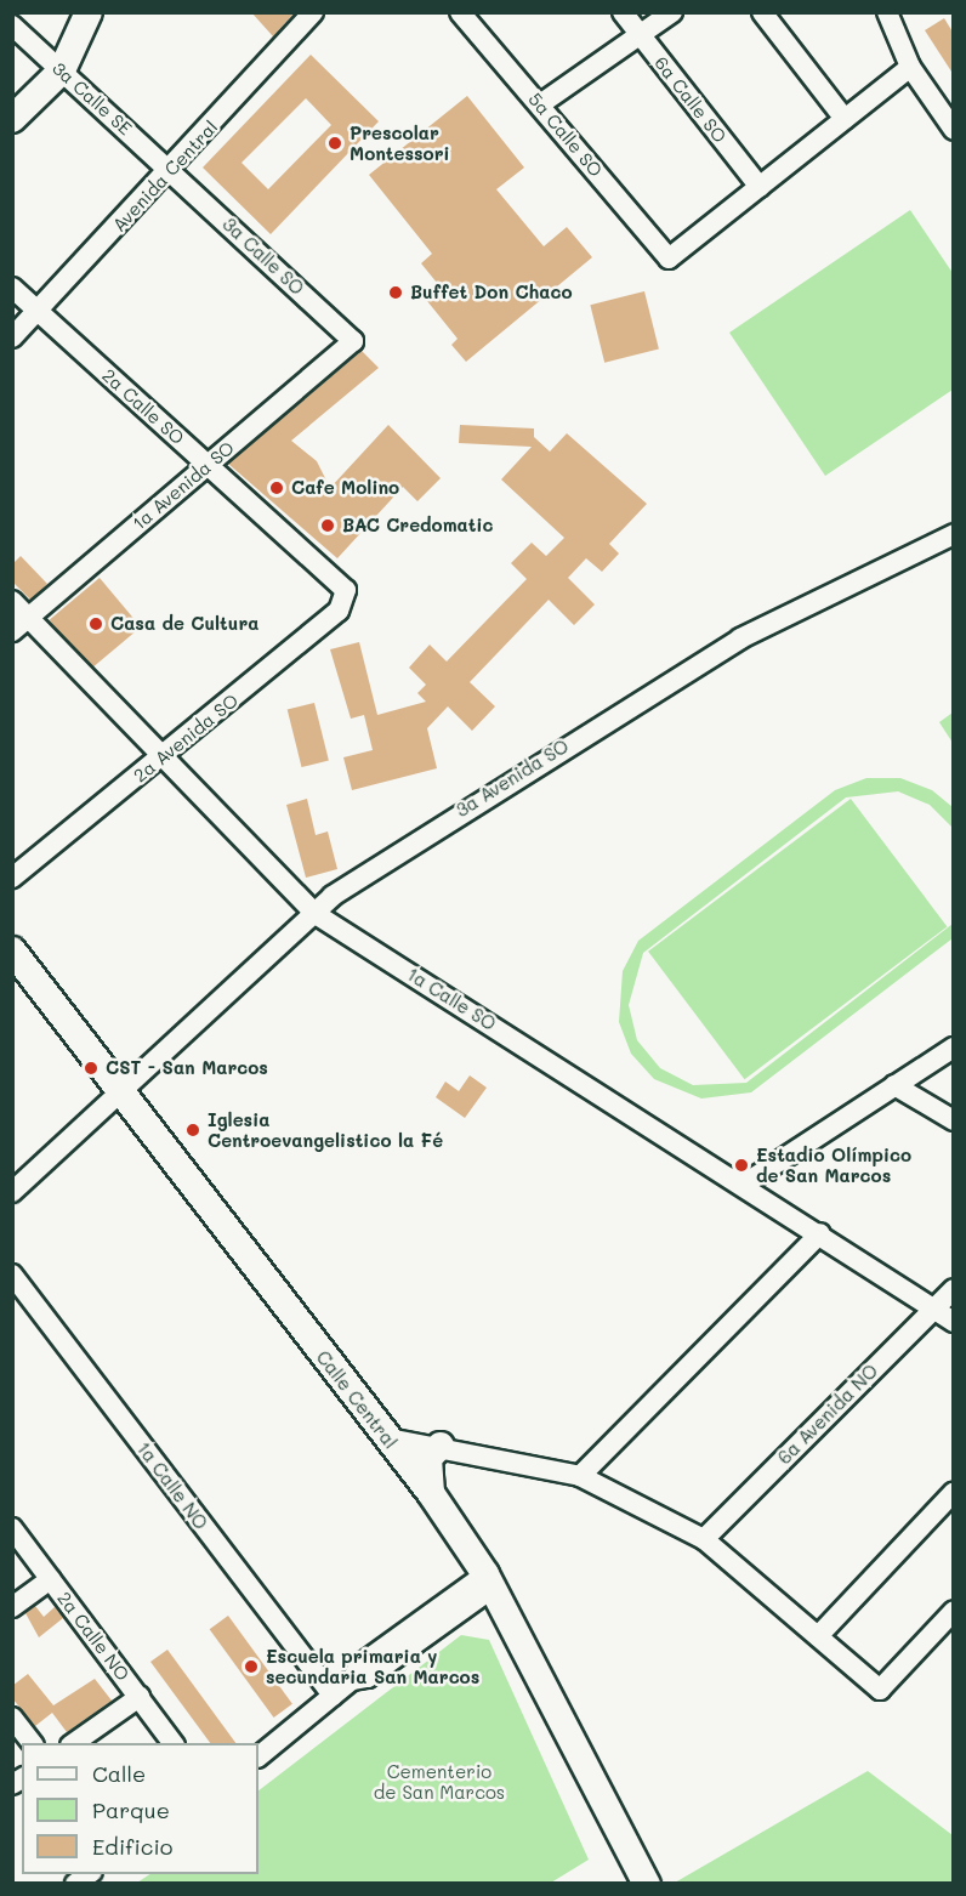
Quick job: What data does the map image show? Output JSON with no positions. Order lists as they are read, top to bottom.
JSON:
{
  "streets": {
    "main road": ["Calle Central"],
    "street": [
      "3a Calle SE",
      "6a Calle SO",
      "5a Calle SO",
      "Avenida Central",
      "3a Calle SO",
      "2a Calle SO",
      "1a Avenida SO",
      "2a Avenida SO",
      "3a Avenida SO",
      "1a Calle SO",
      "6a Avenida NO",
      "1a Calle NO",
      "2a Calle NO"
    ]
  },
  "crossings": [
    ["3a Calle SE", "Avenida Central"],
    ["3a Calle SE", "3a Calle SO"],
    ["6a Calle SO", "5a Calle SO"],
    ["Avenida Central", "3a Calle SO"],
    ["Avenida Central", "2a Calle SO"],
    ["3a Calle SO", "1a Avenida SO"],
    ["2a Calle SO", "1a Avenida SO"],
    ["2a Calle SO", "2a Avenida SO"],
    ["1a Avenida SO", "1a Calle SO"],
    ["2a Avenida SO", "1a Calle SO"],
    ["3a Avenida SO", "1a Calle SO"],
    ["3a Avenida SO", "Calle Central"],
    ["1a Calle SO", "6a Avenida NO"]
  ],
  "parks": ["Cementerio de San Marcos"],
  "places": [
    "Prescolar Montessori",
    "Buffet Don Chaco",
    "Cafe Molino",
    "BAC Credomatic",
    "Casa de Cultura",
    "CST - San Marcos",
    "Iglesia Centroevangelistico la Fé",
    "Estadio Olímpico de San Marcos",
    "Escuela primaria y secundaria San Marcos"
  ],
  "legend": ["Calle", "Parque", "Edificio"]
}
